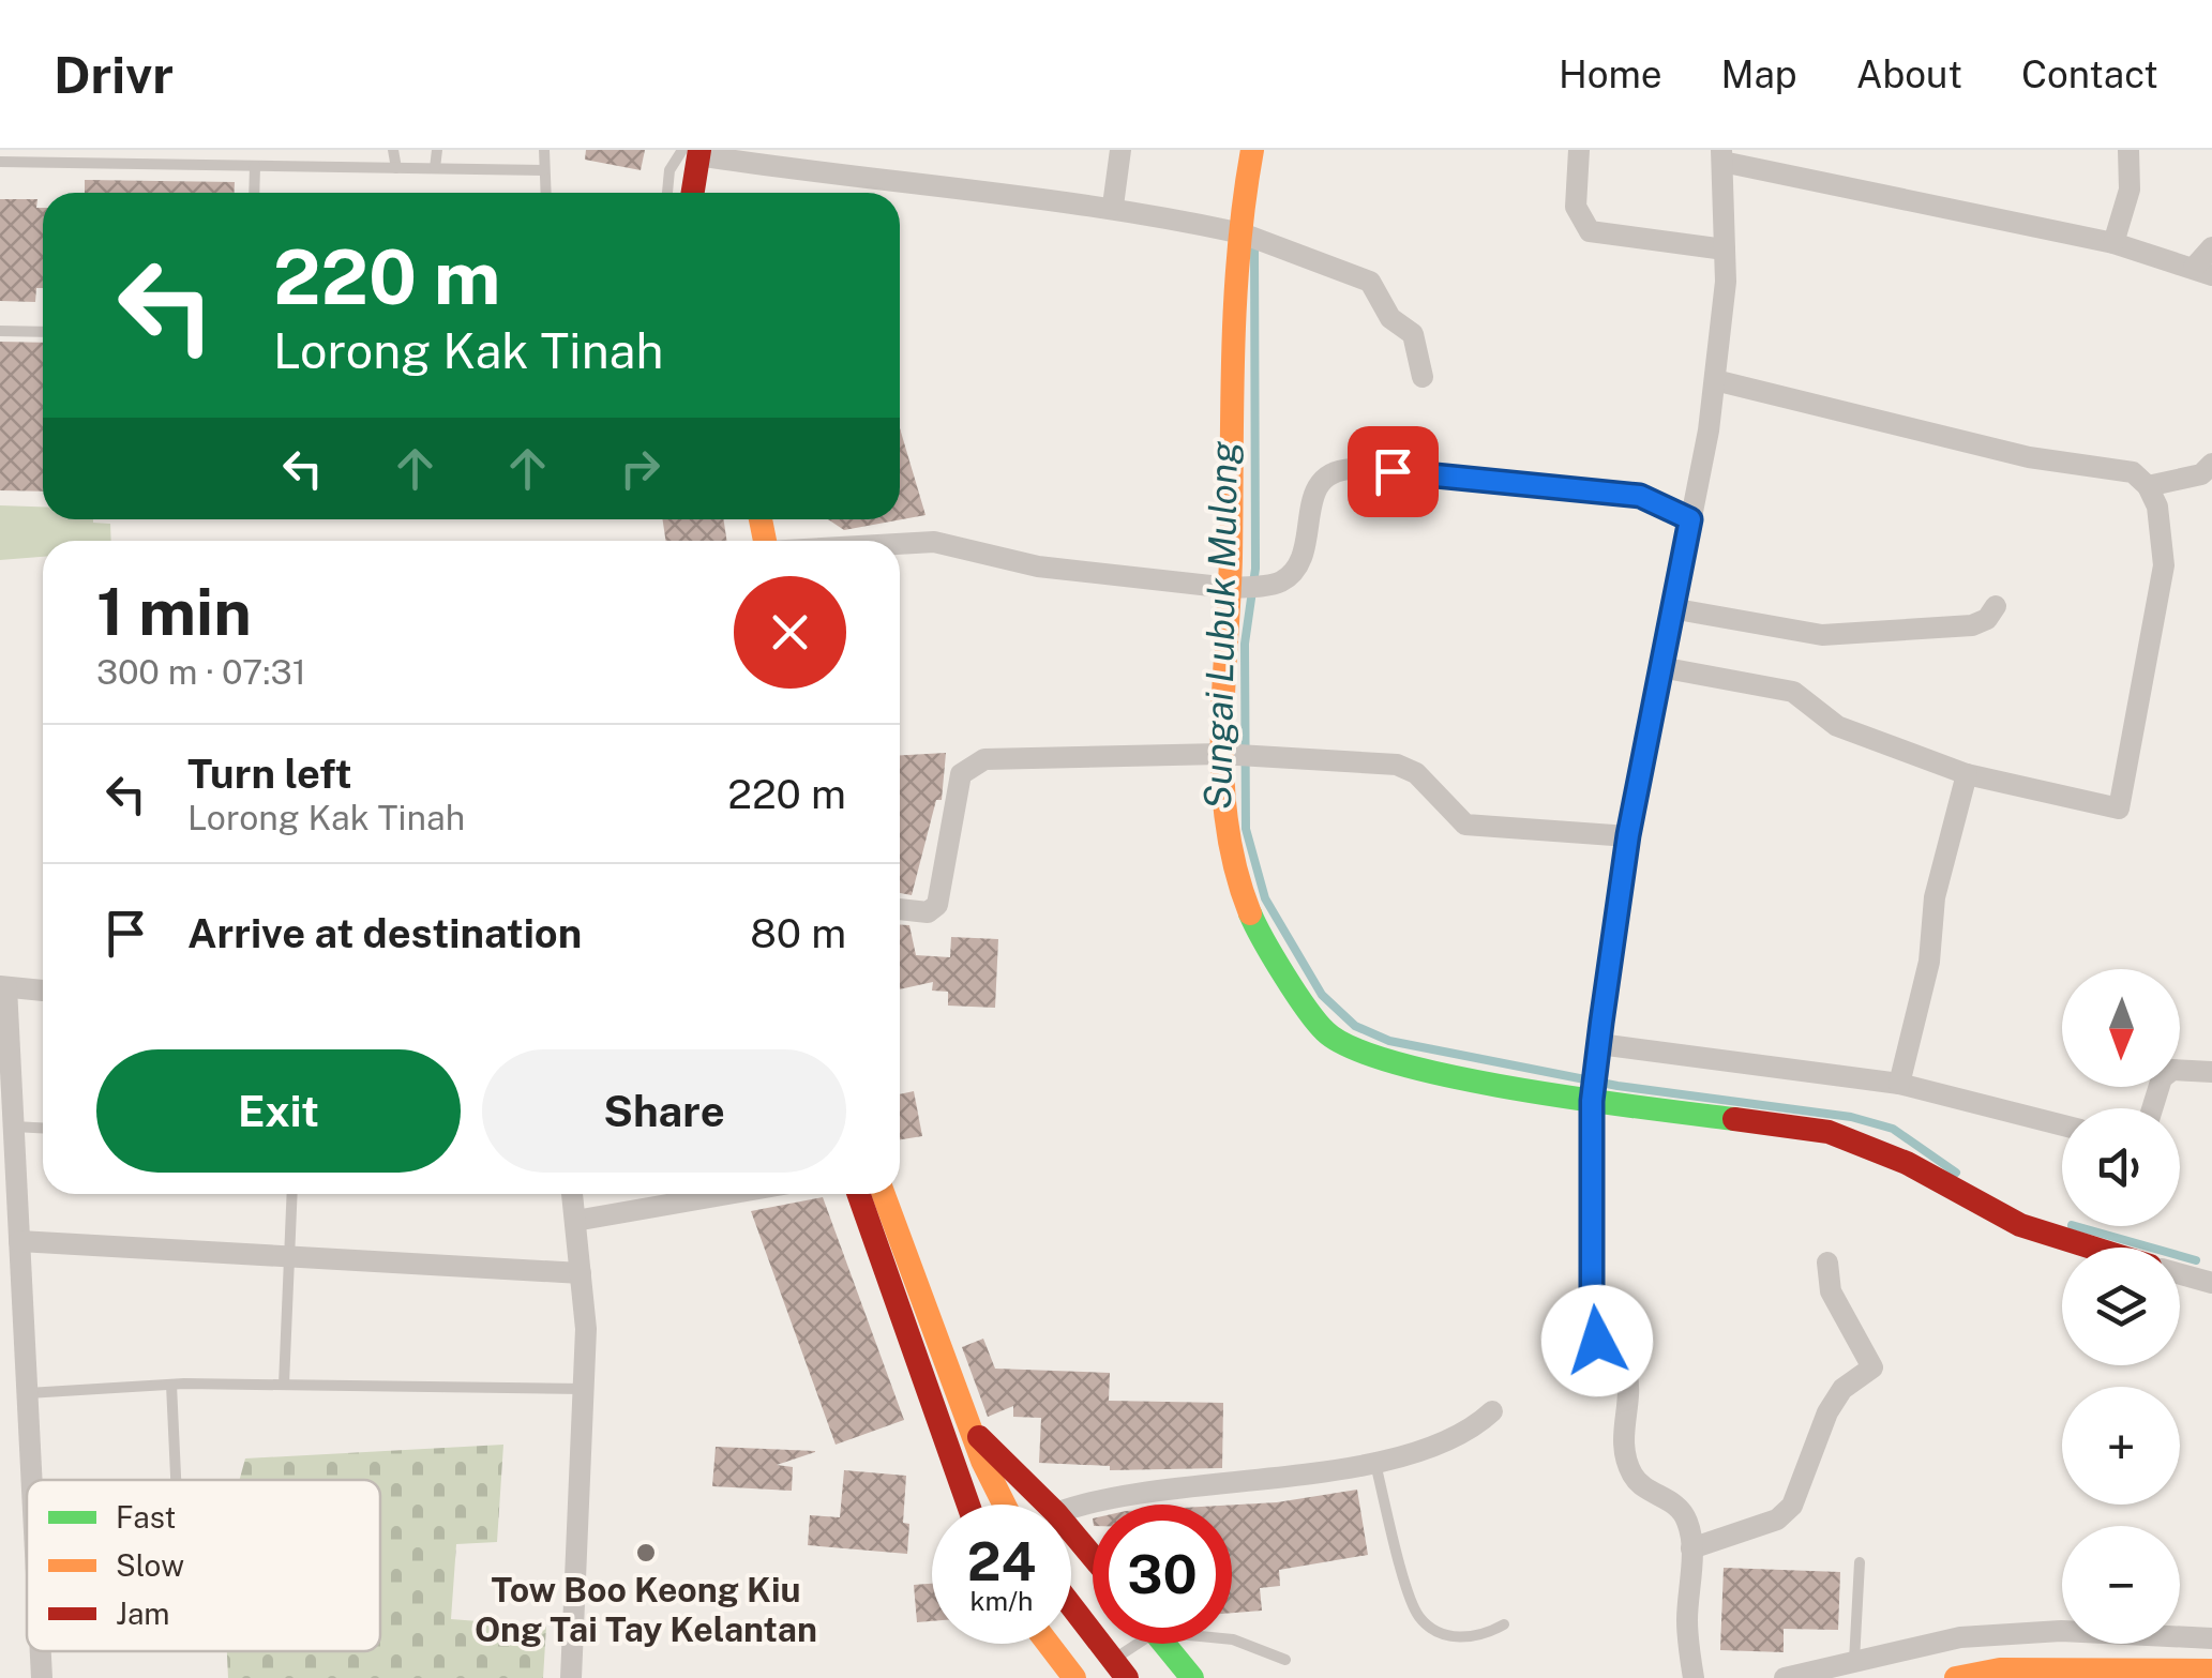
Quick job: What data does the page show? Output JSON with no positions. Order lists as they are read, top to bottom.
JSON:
{
  "water": ["Sungai Lubuk Mulong"],
  "places": ["Tow Boo Keong Kiu Ong Tai Tay Kelantan"],
  "legend": ["Fast", "Slow", "Jam"],
  "north": "bottom",
  "page": {
    "header": "Drivr",
    "nav": [
      "Home",
      "Map",
      "About",
      "Contact"
    ],
    "turn": ["220 m", "Lorong Kak Tinah"],
    "heading": ["1 min", "300 m · 07:31"],
    "list": [
      {
        "name": "Turn left",
        "note": "Lorong Kak Tinah",
        "value": "220 m"
      },
      {
        "name": "Arrive at destination",
        "value": "80 m"
      }
    ],
    "map_buttons": ["+", "−"],
    "buttons": ["Exit", "Share"],
    "speed": "24 km/h",
    "limit": "30"
  }
}
